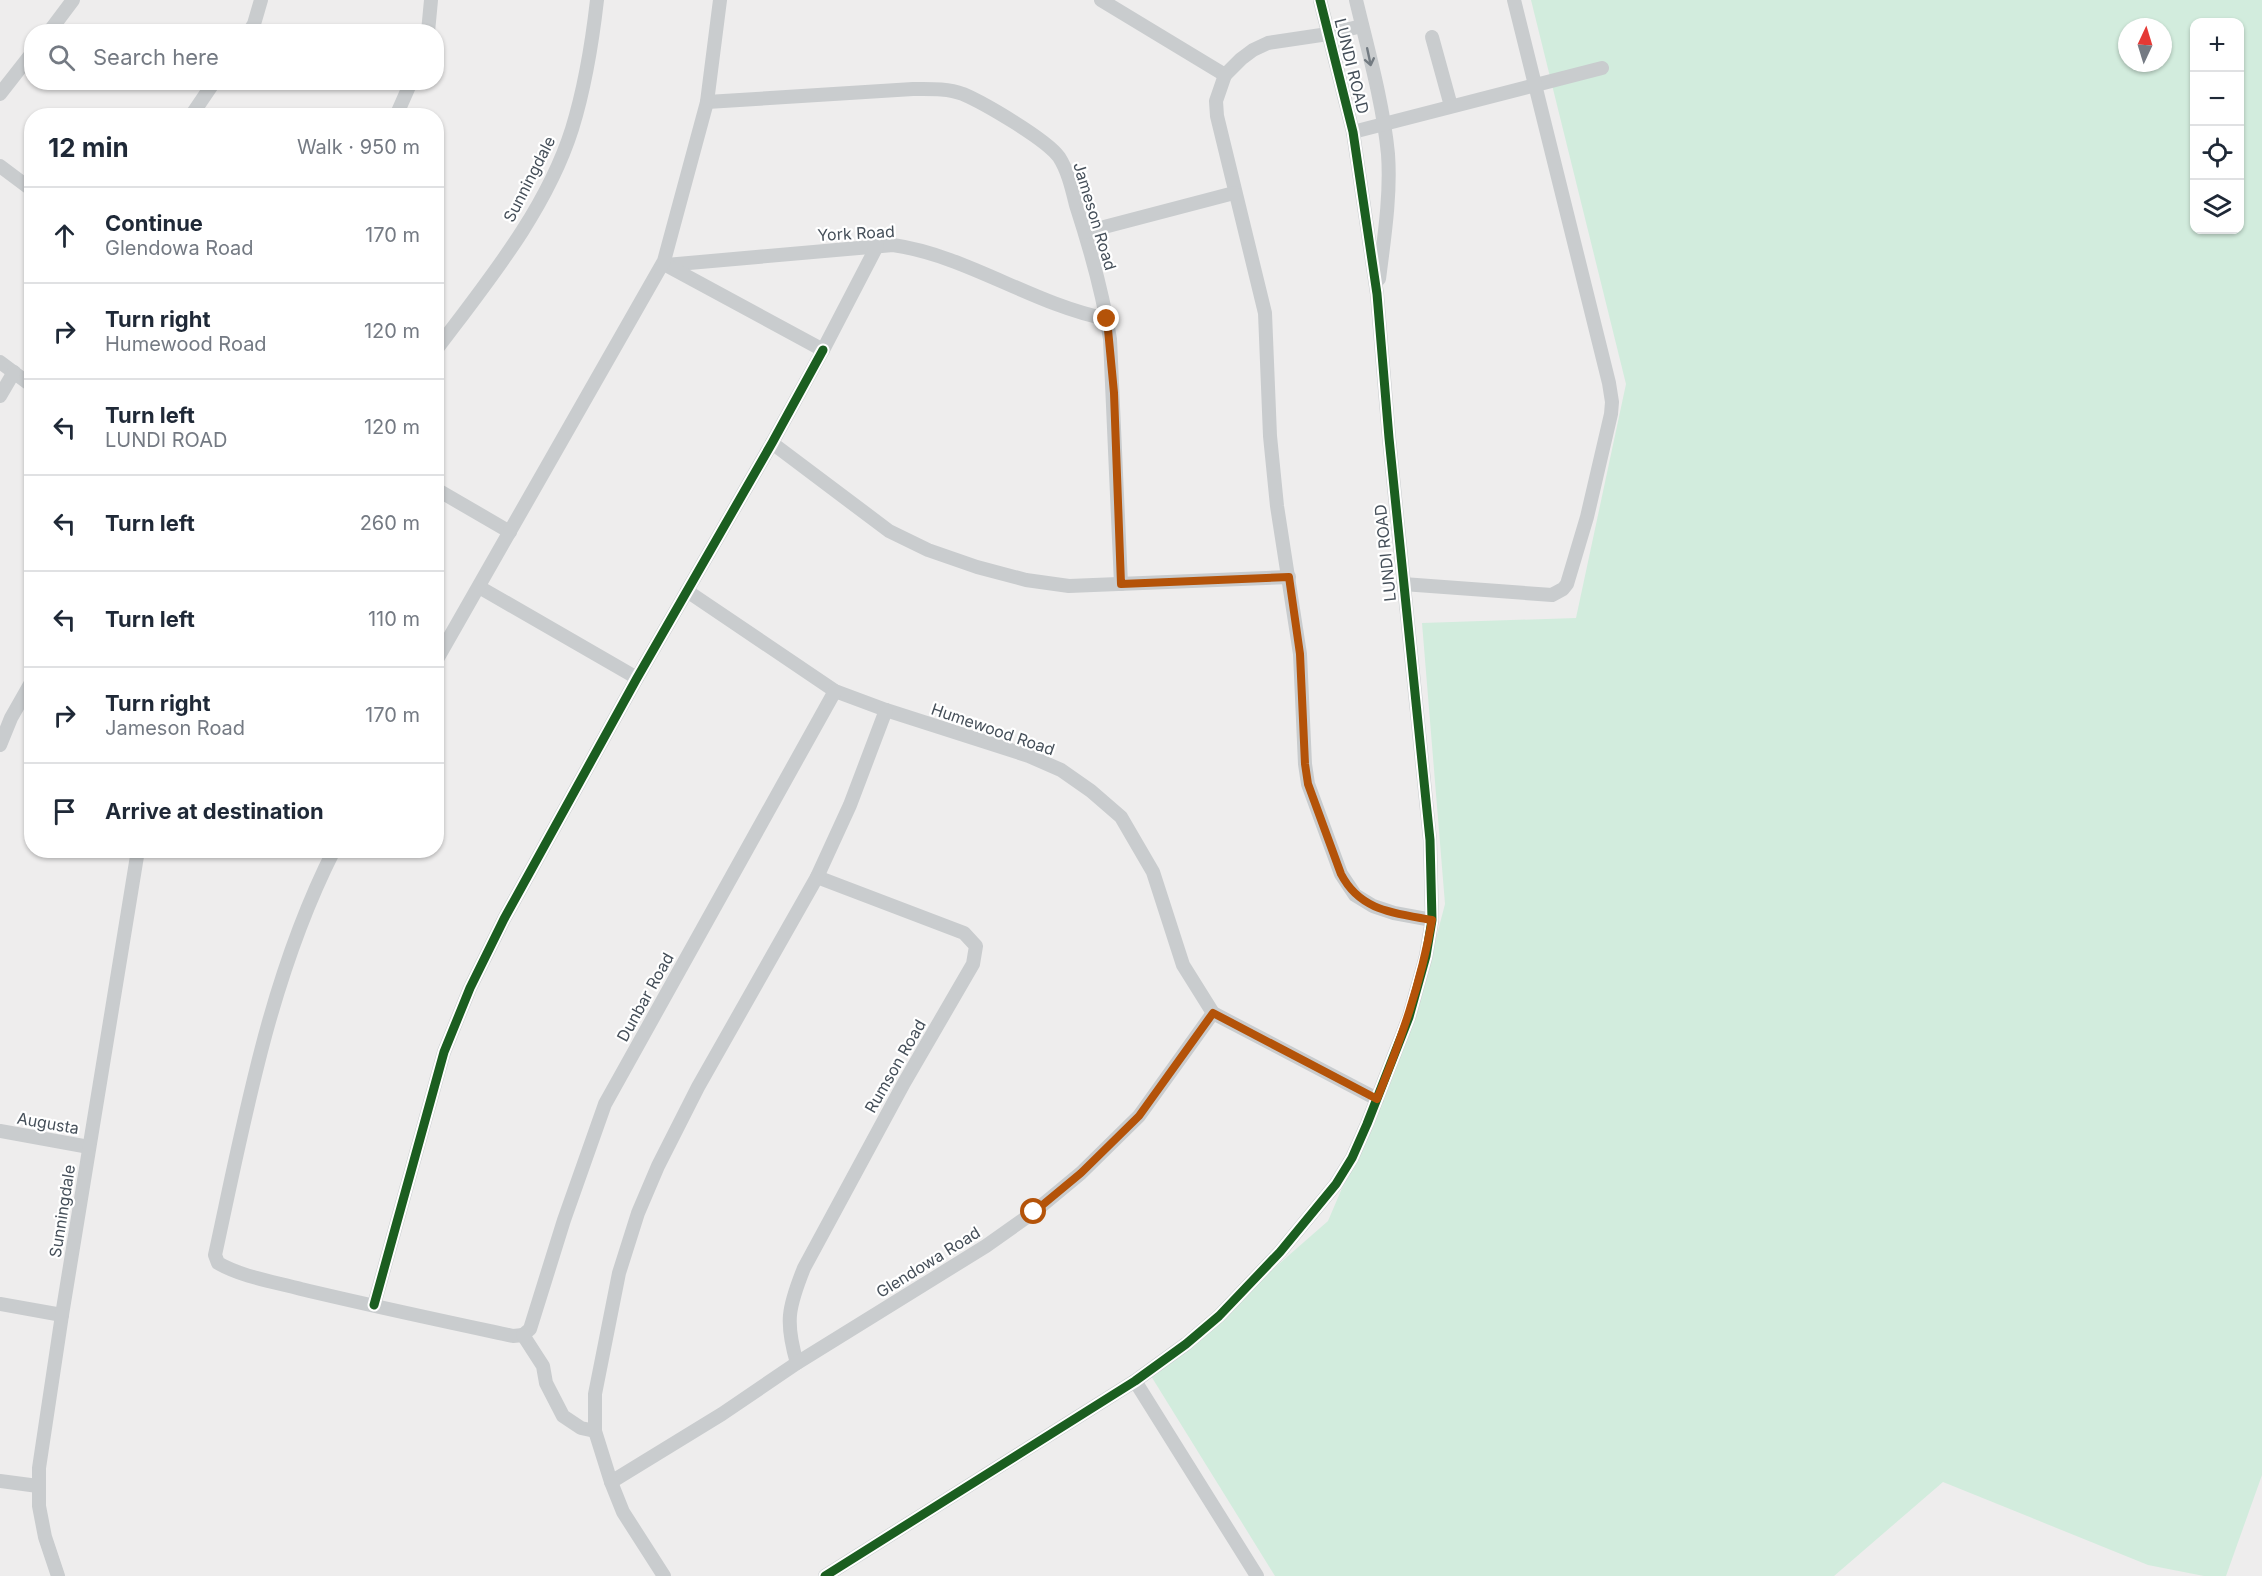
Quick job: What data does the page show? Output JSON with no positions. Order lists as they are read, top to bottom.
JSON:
{
  "streets": {
    "street": [
      "LUNDI ROAD",
      "Sunningdale",
      "Jameson Road",
      "York Road",
      "Humewood Road",
      "Dunbar Road",
      "Rumson Road",
      "Augusta",
      "Glendowa Road"
    ]
  },
  "crossings": [
    ["Sunningdale", "Augusta"],
    ["Jameson Road", "York Road"],
    ["Humewood Road", "Dunbar Road"],
    ["Humewood Road", "Glendowa Road"],
    ["Rumson Road", "Glendowa Road"]
  ],
  "north": "top",
  "page": {
    "map_buttons": ["+", "−"],
    "search": "Search here",
    "heading": ["12 min", "Walk · 950 m"],
    "list": [
      ["Continue", "Glendowa Road", "170 m"],
      ["Turn right", "Humewood Road", "120 m"],
      ["Turn left", "LUNDI ROAD", "120 m"],
      ["Turn left", "260 m"],
      ["Turn left", "110 m"],
      ["Turn right", "Jameson Road", "170 m"],
      "Arrive at destination"
    ]
  }
}
